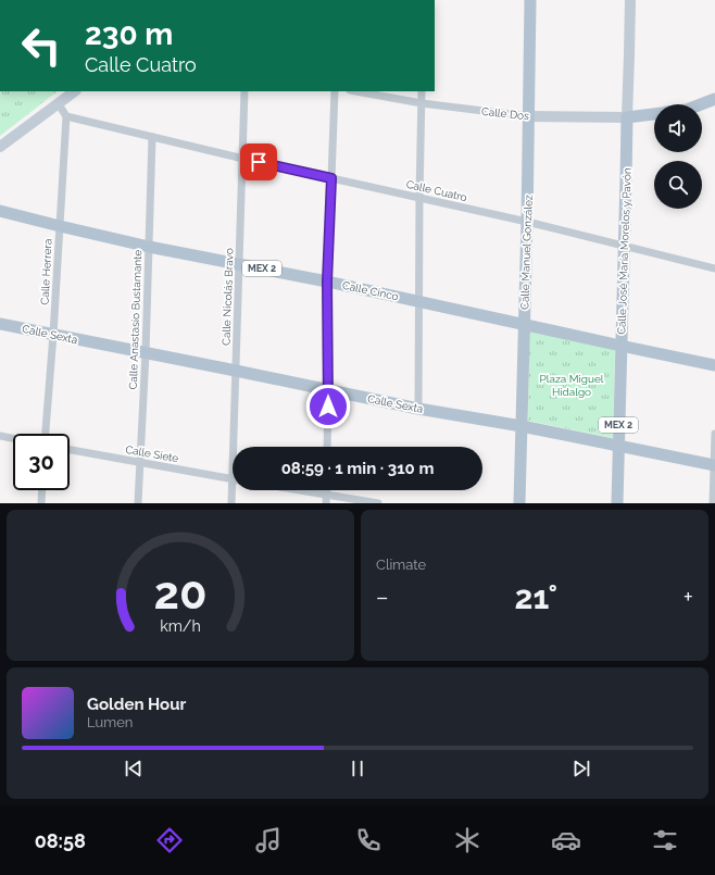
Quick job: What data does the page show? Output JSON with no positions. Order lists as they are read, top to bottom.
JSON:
{
  "streets": {
    "main road": [
      "Calle Dos",
      "Calle José María Morelos y Pavón",
      "Calle Manuel González",
      "MEX 2",
      "Calle Cinco",
      "Calle Sexta"
    ],
    "street": [
      "Calle Cuatro",
      "Calle Herrera",
      "Calle Nicolás Bravo",
      "Calle Anastasio Bustamante",
      "Calle Siete"
    ]
  },
  "crossings": [
    ["Calle Dos", "Calle José María Morelos y Pavón"],
    ["Calle Dos", "Calle Manuel González"],
    ["Calle Cuatro", "Calle José María Morelos y Pavón"],
    ["Calle Cuatro", "Calle Manuel González"],
    ["Calle Cuatro", "Calle Herrera"],
    ["Calle Cuatro", "Calle Nicolás Bravo"],
    ["Calle Cuatro", "Calle Anastasio Bustamante"],
    ["Calle José María Morelos y Pavón", "Calle Cinco"],
    ["Calle José María Morelos y Pavón", "Calle Sexta"],
    ["Calle Manuel González", "Calle Cinco"],
    ["Calle Manuel González", "Calle Sexta"],
    ["Calle Herrera", "Calle Cinco"],
    ["Calle Herrera", "Calle Sexta"],
    ["Calle Cinco", "Calle Nicolás Bravo"],
    ["Calle Cinco", "Calle Anastasio Bustamante"],
    ["Calle Nicolás Bravo", "Calle Sexta"],
    ["Calle Anastasio Bustamante", "Calle Sexta"],
    ["Calle Anastasio Bustamante", "Calle Siete"]
  ],
  "parks": ["Plaza Miguel Hidalgo"],
  "page": {
    "turn": ["230 m", "Calle Cuatro"],
    "limit": "30",
    "trip": "08:59 · 1 min · 310 m",
    "tile": "Climate",
    "heat": ["−", "21°", "+"],
    "song": ["Golden Hour", "Lumen"],
    "tabs": "08:58",
    "gauge": ["20", "km/h"]
  }
}
